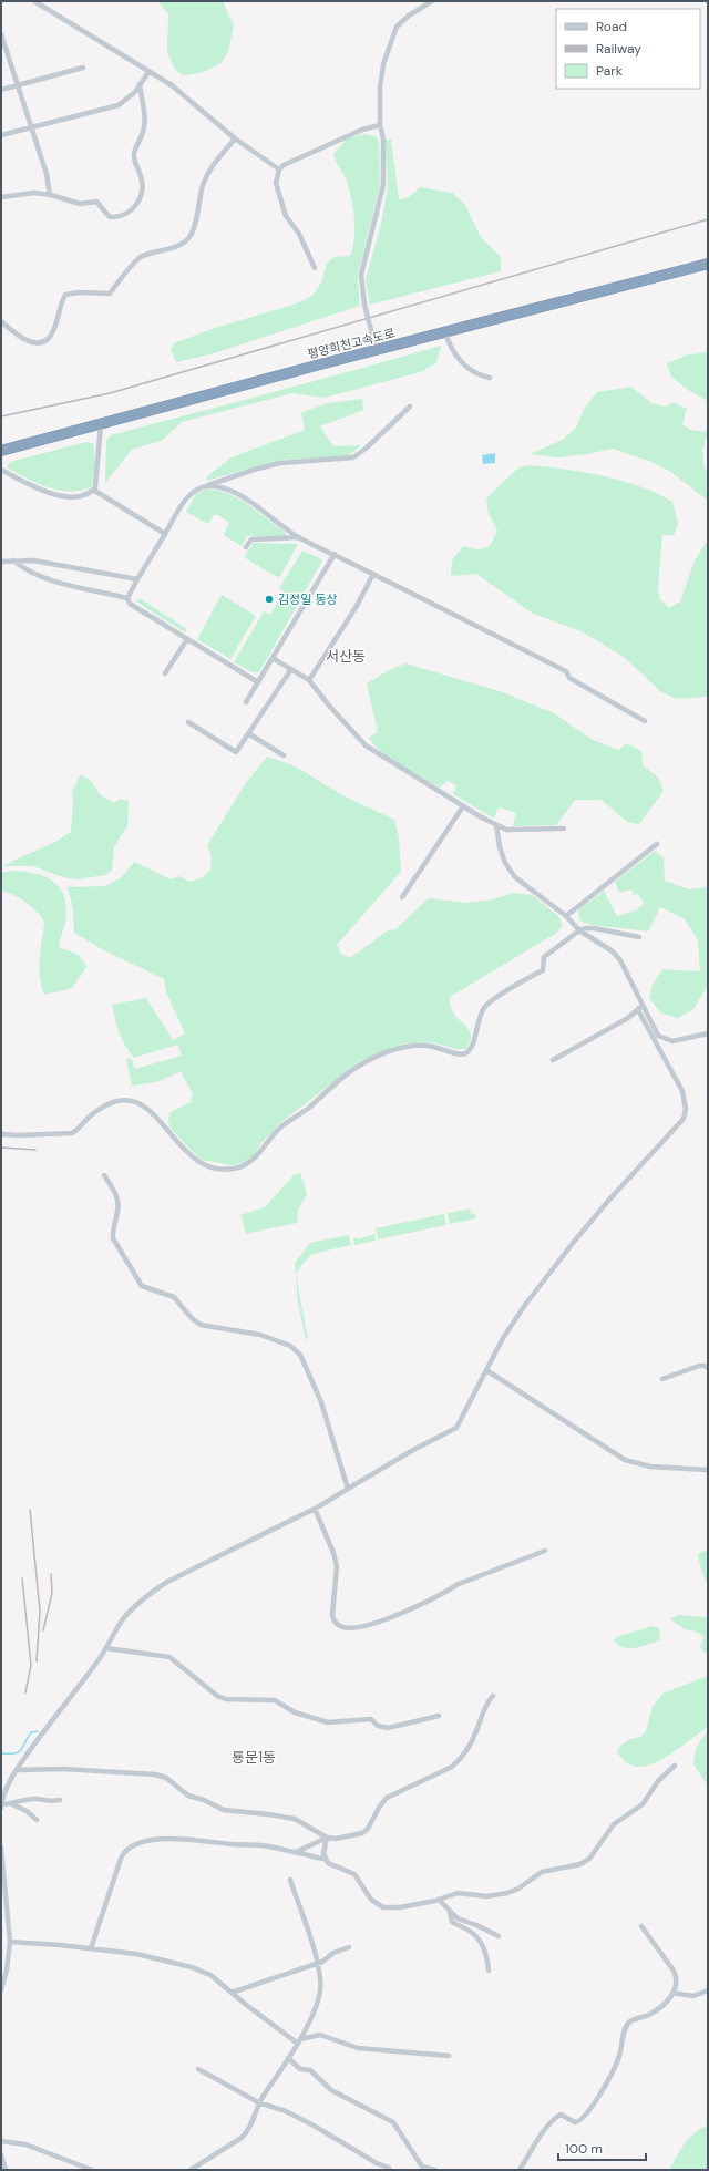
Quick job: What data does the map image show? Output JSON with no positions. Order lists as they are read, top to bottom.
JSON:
{
  "streets": {
    "highway": ["평양희천고속도로"]
  },
  "districts": ["서산동", "룡문1동"],
  "places": ["김정일 동상"],
  "legend": ["Road", "Railway", "Park"],
  "scale_bar": "100 m"
}
